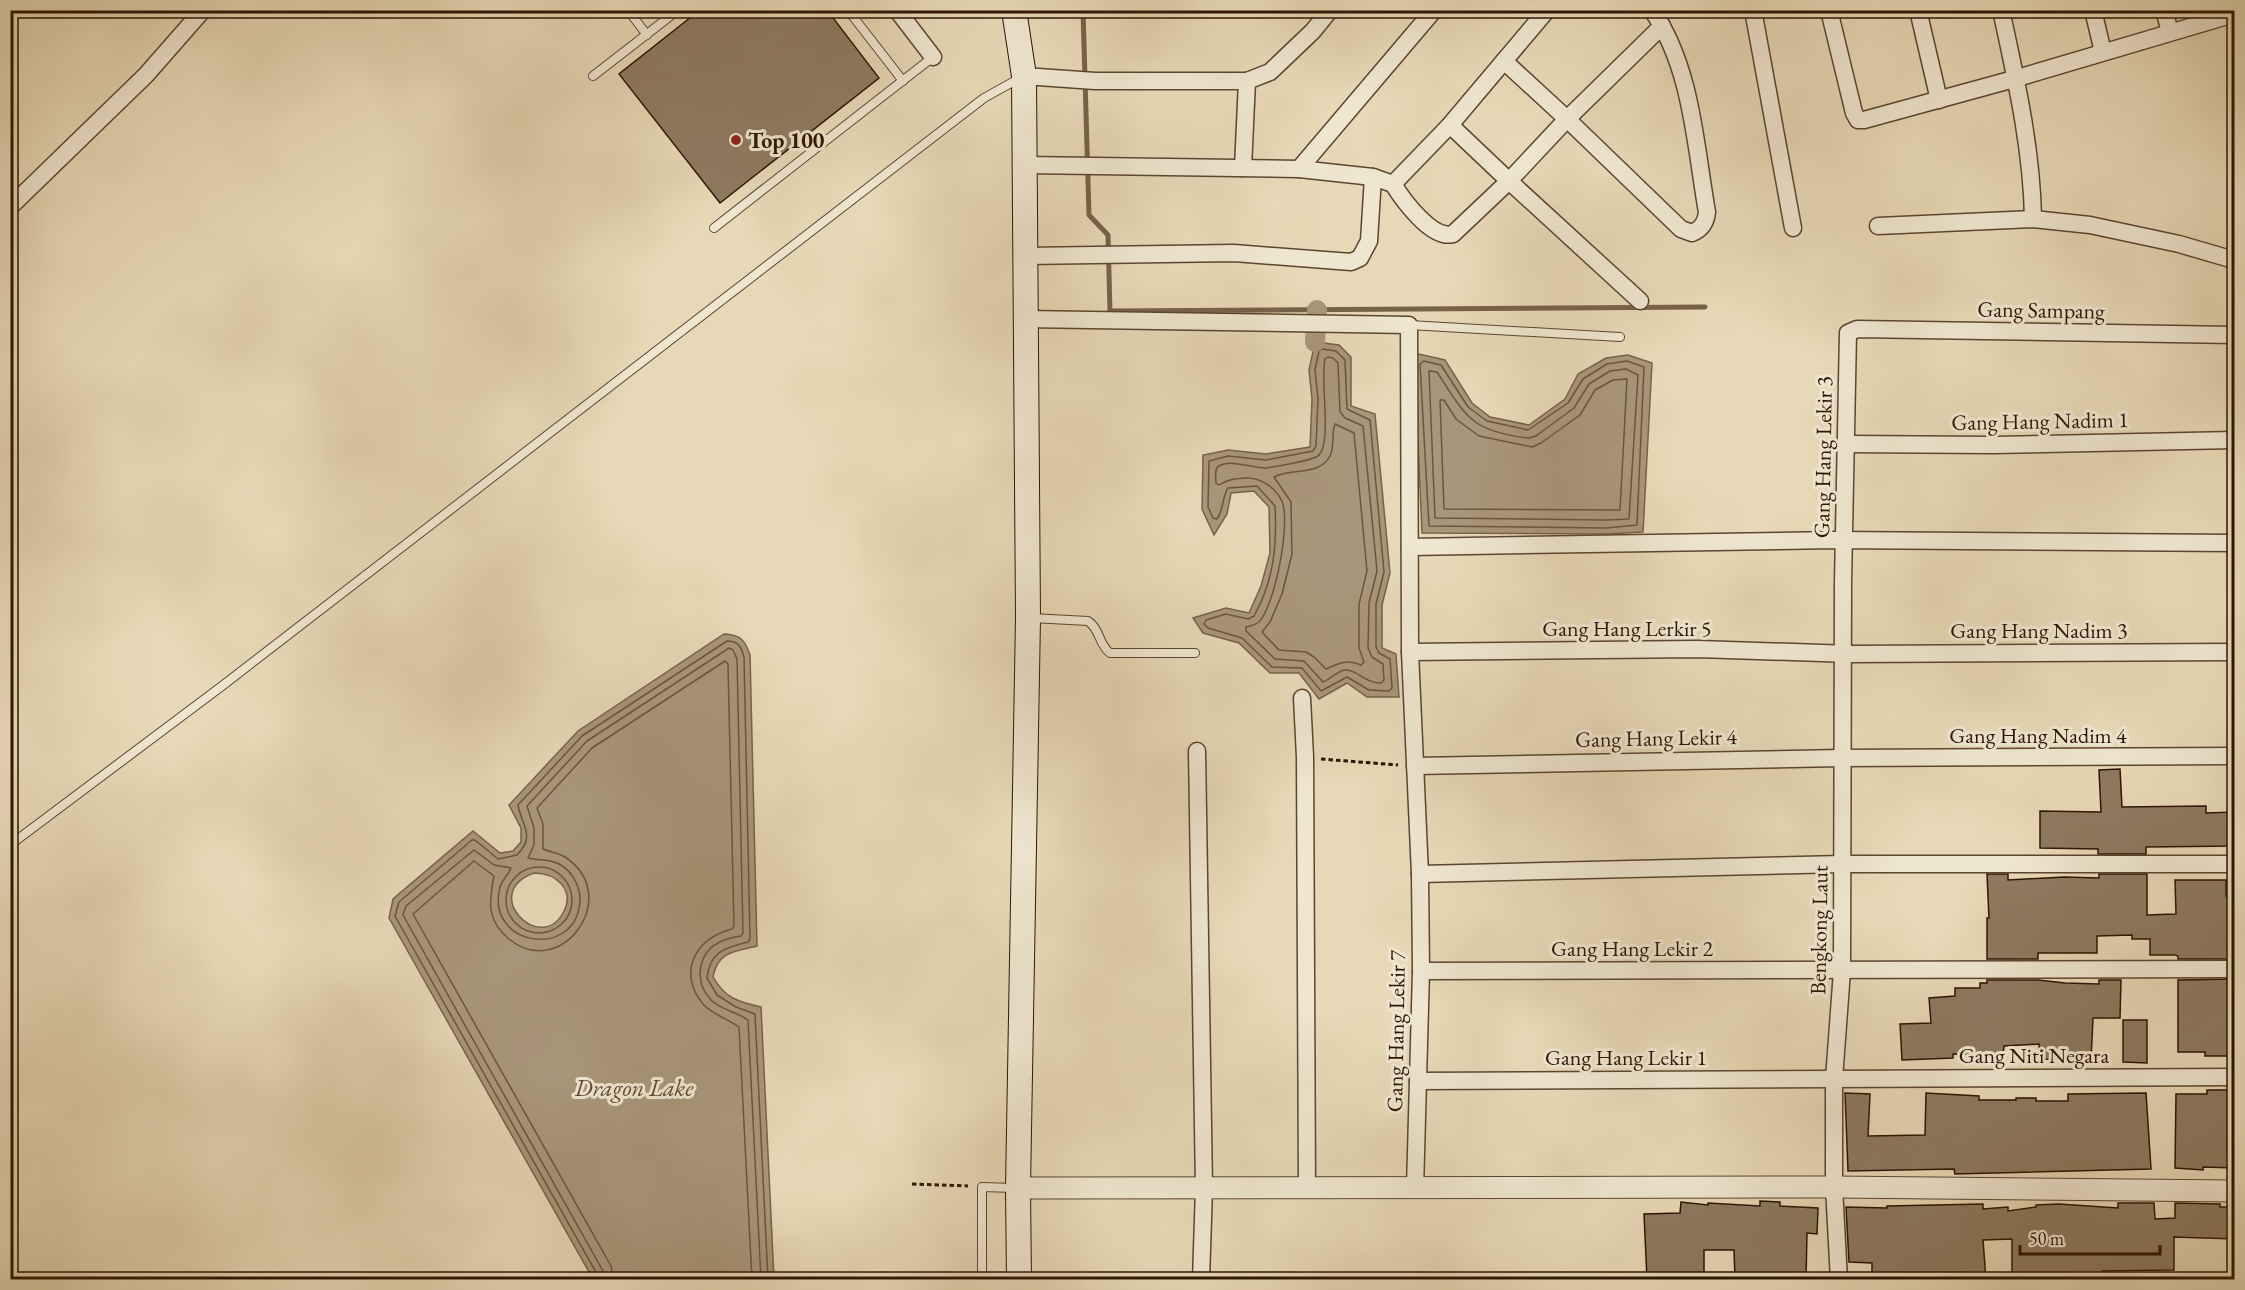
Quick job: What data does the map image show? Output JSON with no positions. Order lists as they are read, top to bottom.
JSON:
{
  "streets": {
    "street": [
      "Gang Sampang",
      "Gang Hang Nadim 1",
      "Gang Hang Lekir 3",
      "Gang Hang Lerkir 5",
      "Gang Hang Nadim 3",
      "Gang Hang Nadim 4",
      "Gang Hang Lekir 4",
      "Bengkong Laut",
      "Gang Hang Lekir 2",
      "Gang Hang Lekir 7",
      "Gang Niti Negara",
      "Gang Hang Lekir 1"
    ]
  },
  "crossings": [
    ["Gang Sampang", "Gang Hang Lekir 3"],
    ["Gang Hang Nadim 1", "Gang Hang Lekir 3"],
    ["Gang Hang Lekir 3", "Bengkong Laut"],
    ["Gang Hang Lerkir 5", "Gang Hang Nadim 3"],
    ["Gang Hang Lerkir 5", "Bengkong Laut"],
    ["Gang Hang Lerkir 5", "Gang Hang Lekir 7"],
    ["Gang Hang Nadim 3", "Bengkong Laut"],
    ["Gang Hang Nadim 4", "Gang Hang Lekir 4"],
    ["Gang Hang Nadim 4", "Bengkong Laut"],
    ["Gang Hang Lekir 4", "Bengkong Laut"],
    ["Gang Hang Lekir 4", "Gang Hang Lekir 7"],
    ["Bengkong Laut", "Gang Hang Lekir 2"],
    ["Bengkong Laut", "Gang Niti Negara"],
    ["Bengkong Laut", "Gang Hang Lekir 1"],
    ["Gang Hang Lekir 2", "Gang Hang Lekir 7"],
    ["Gang Hang Lekir 7", "Gang Hang Lekir 1"],
    ["Gang Niti Negara", "Gang Hang Lekir 1"]
  ],
  "water": ["Dragon Lake"],
  "places": ["Top 100"],
  "scale_bar": "50 m"
}
